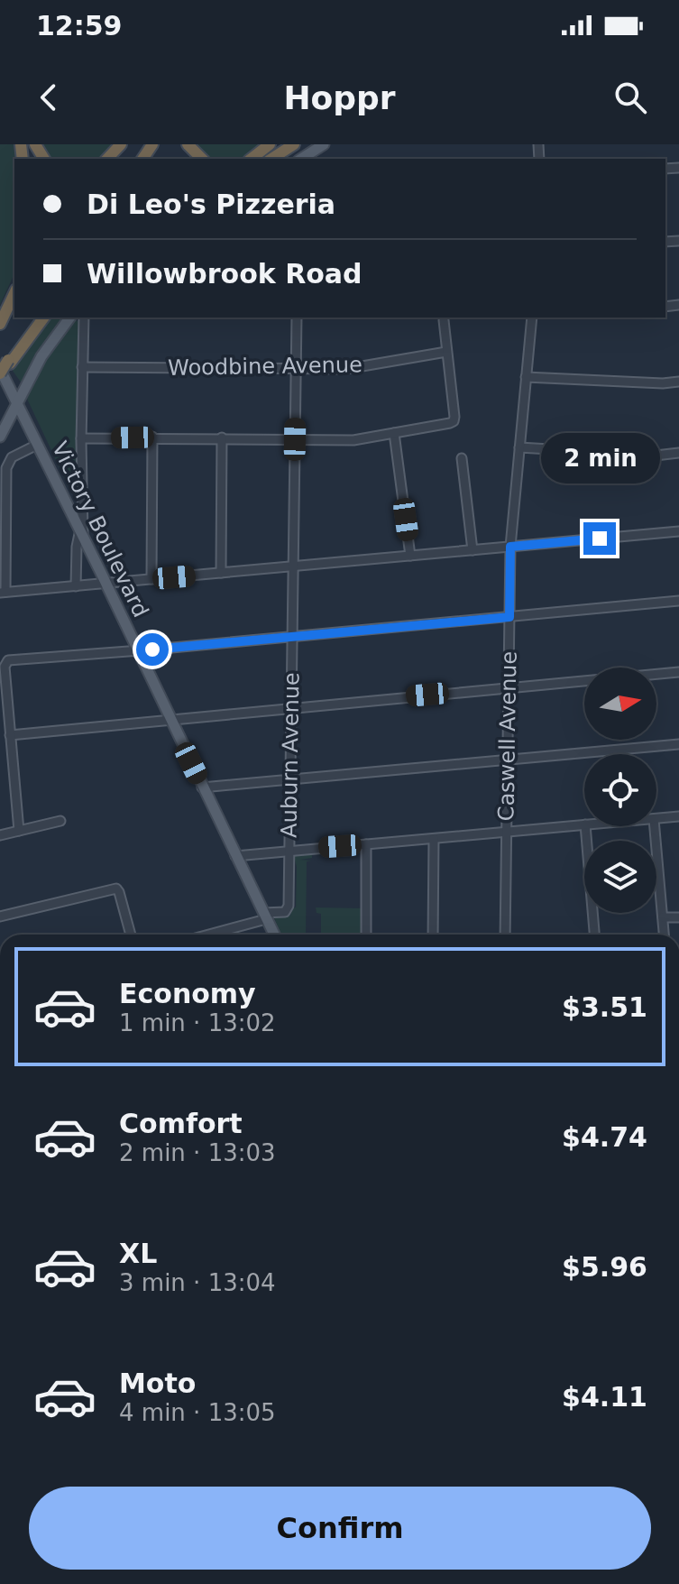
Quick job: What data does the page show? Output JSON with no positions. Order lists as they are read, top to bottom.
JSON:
{
  "streets": {
    "main road": ["Victory Boulevard"],
    "street": ["Woodbine Avenue", "Caswell Avenue", "Auburn Avenue"]
  },
  "crossings": [
    ["Woodbine Avenue", "Auburn Avenue"],
    ["Victory Boulevard", "Auburn Avenue"]
  ],
  "north": "right",
  "page": {
    "status": "12:59",
    "header": "Hoppr",
    "banner": ["Di Leo's Pizzeria", "Willowbrook Road"],
    "bubble": "2 min",
    "list": [
      {
        "name": "Economy",
        "note": "1 min · 13:02",
        "value": "$3.51"
      },
      {
        "name": "Comfort",
        "note": "2 min · 13:03",
        "value": "$4.74"
      },
      {
        "name": "XL",
        "note": "3 min · 13:04",
        "value": "$5.96"
      },
      {
        "name": "Moto",
        "note": "4 min · 13:05",
        "value": "$4.11"
      }
    ],
    "buttons": "Confirm"
  }
}
